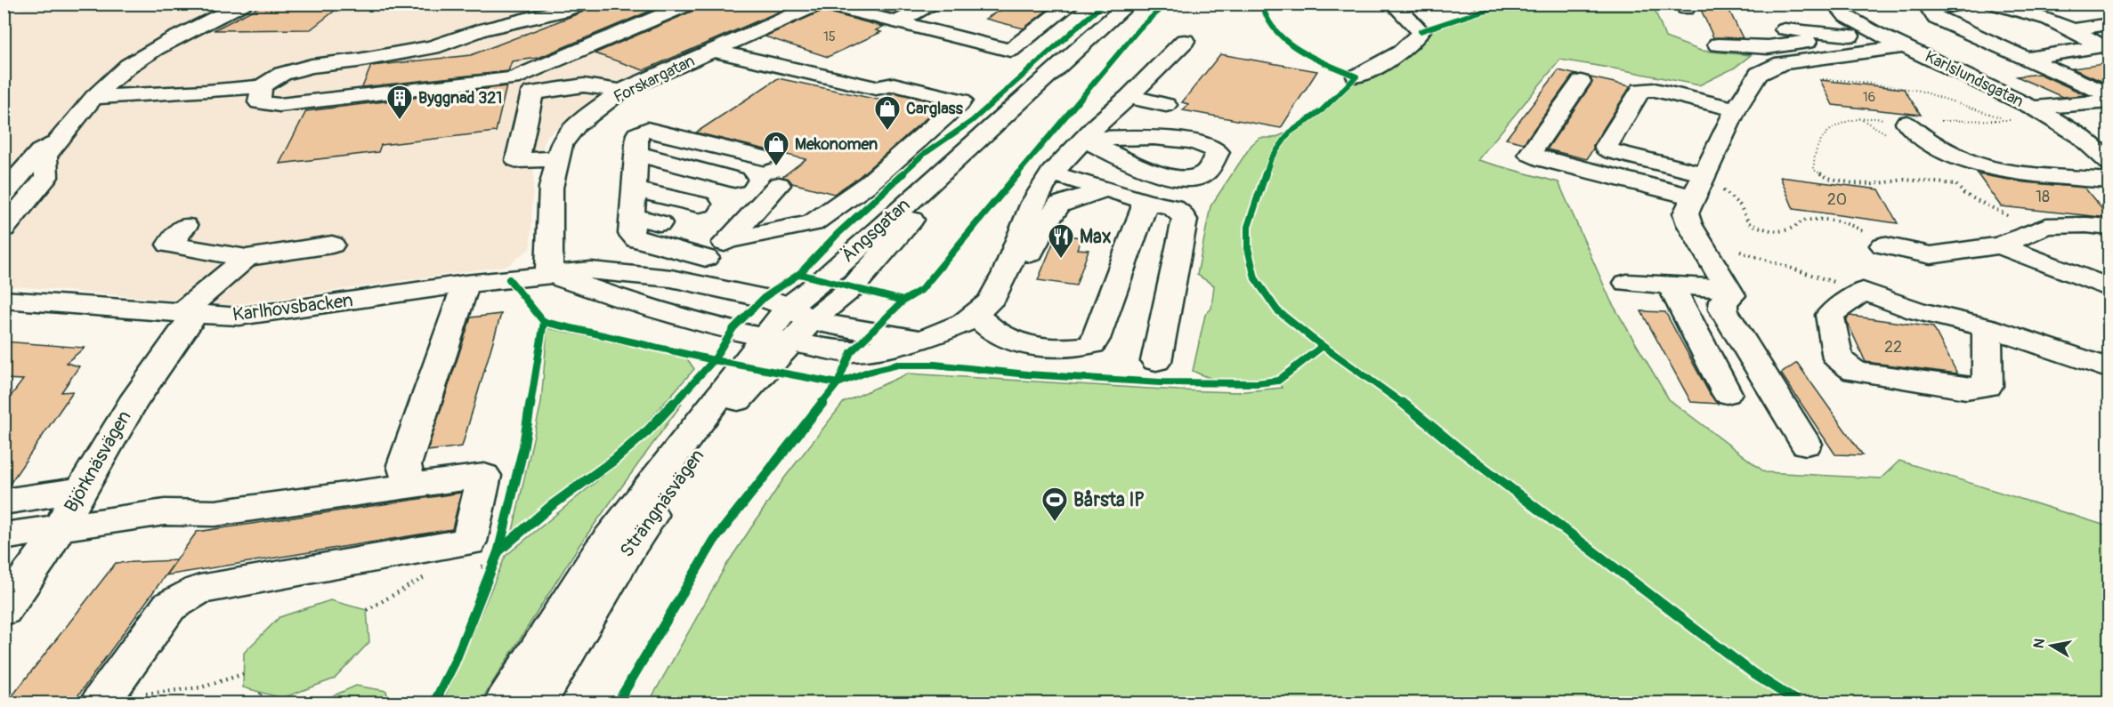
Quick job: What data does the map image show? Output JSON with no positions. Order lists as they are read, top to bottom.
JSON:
{
  "streets": {
    "street": [
      "Forskargatan",
      "Karlslundsgatan",
      "Ängsgatan",
      "Karlhovsbacken",
      "Björknäsvägen",
      "Strängnäsvägen"
    ]
  },
  "crossings": [
    ["Forskargatan", "Karlhovsbacken"],
    ["Ängsgatan", "Strängnäsvägen"],
    ["Karlhovsbacken", "Björknäsvägen"]
  ],
  "places": {
    "building": ["Byggnad 321"],
    "shop": ["Carglass", "Mekonomen"],
    "restaurant": ["Max"],
    "sports": ["Bårsta IP"]
  },
  "house_numbers": [
    "15",
    "16",
    "18",
    "20",
    "22"
  ],
  "north": "left"
}
